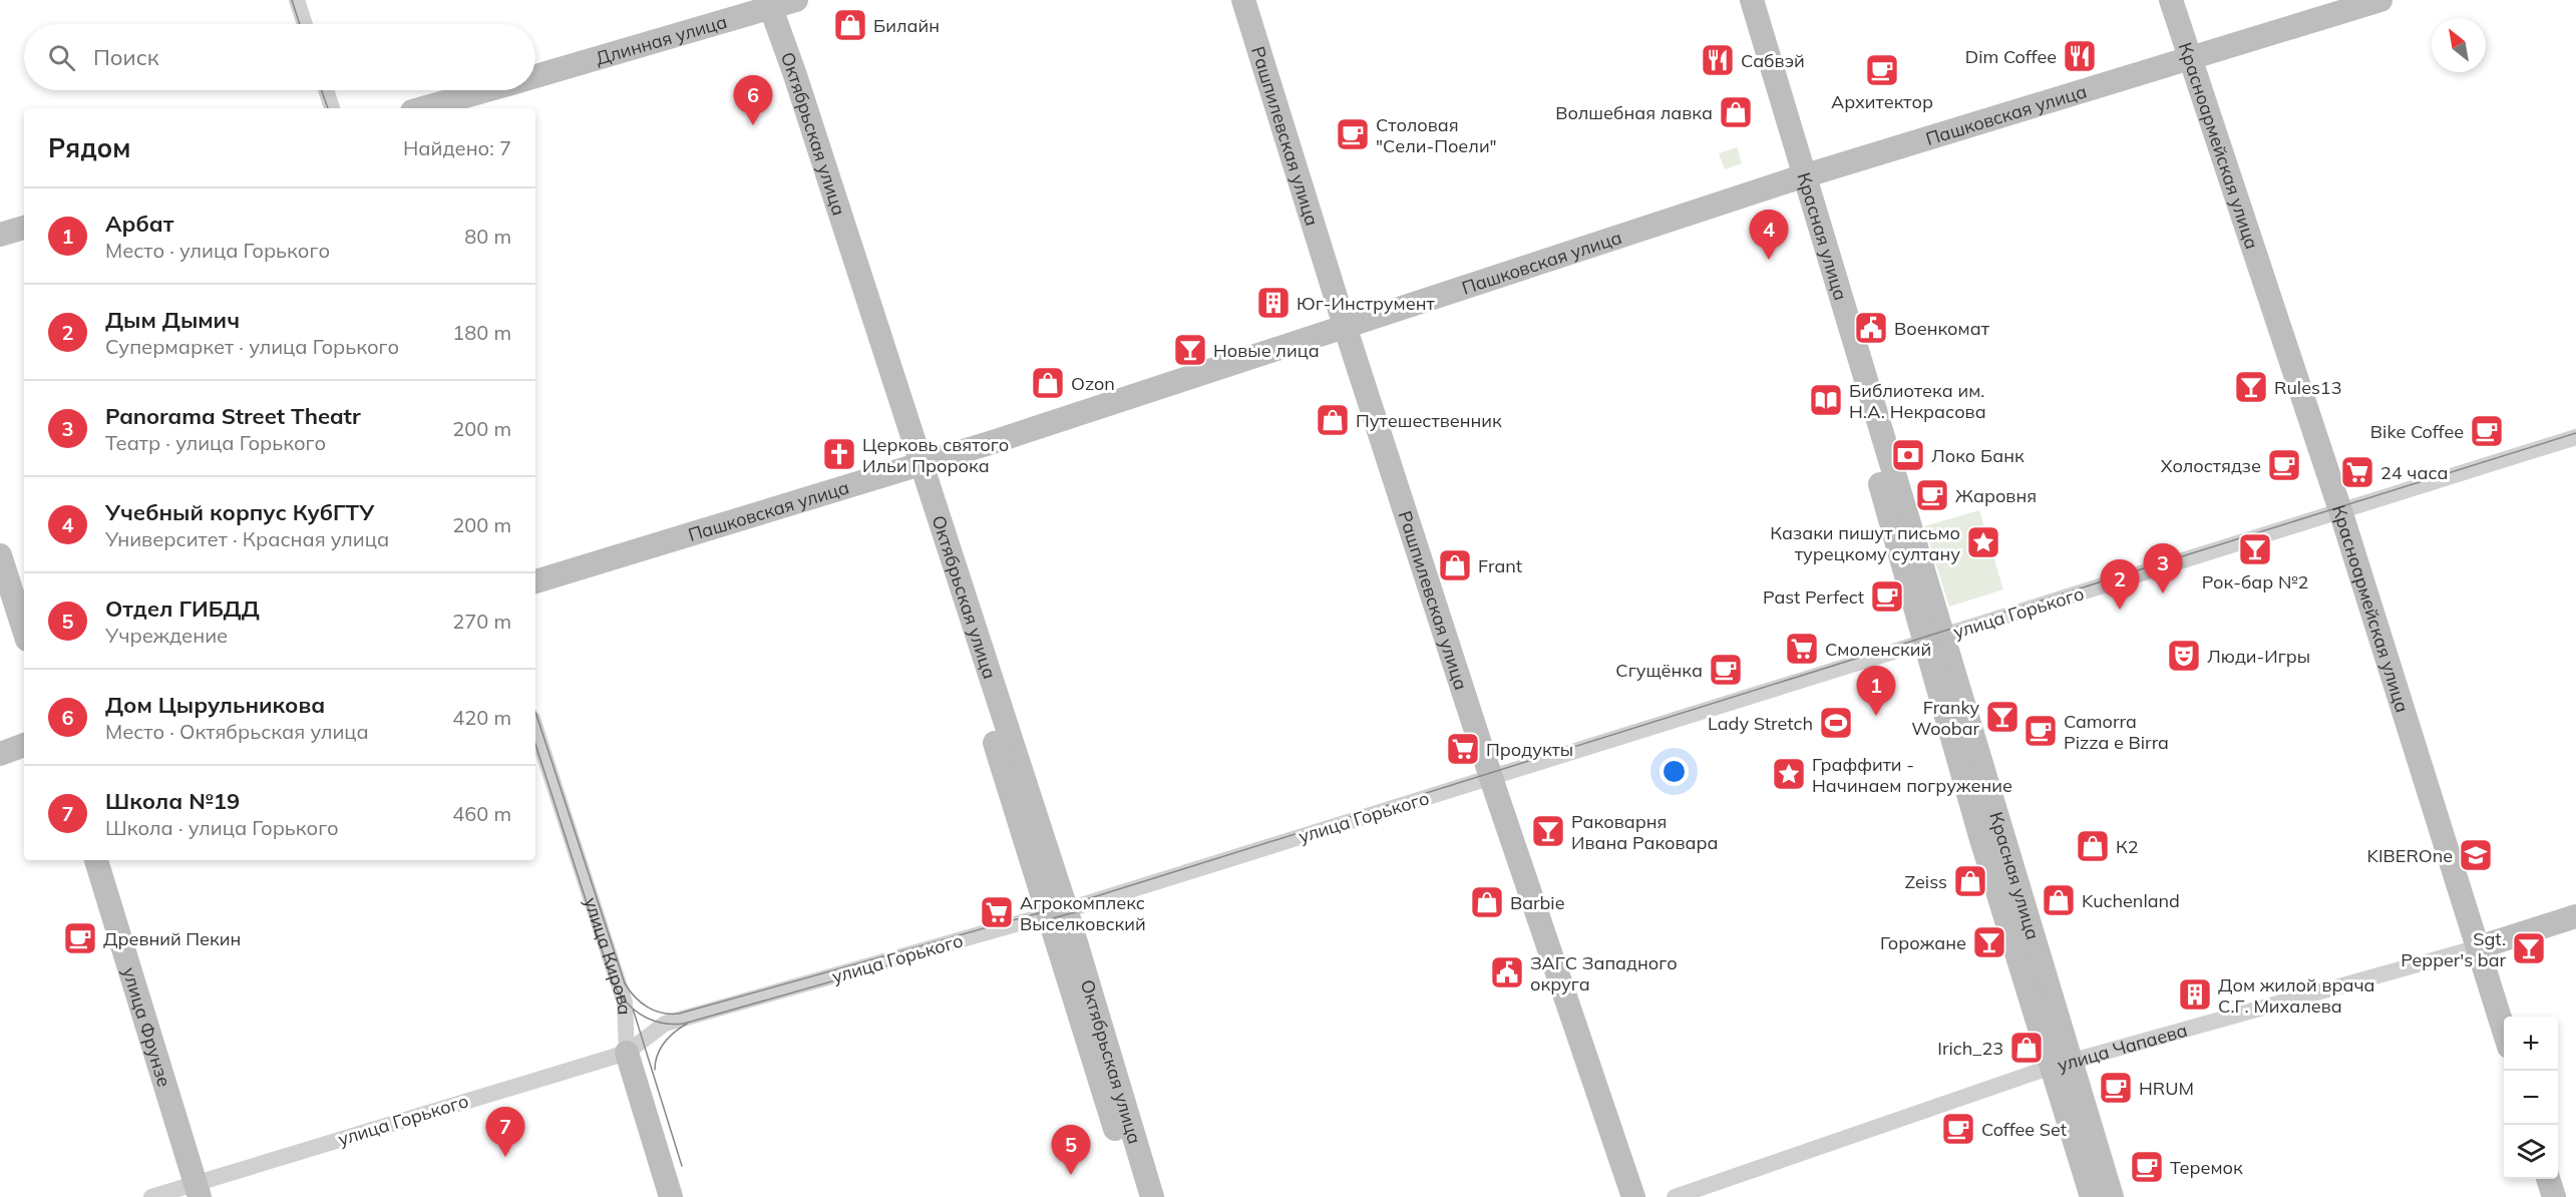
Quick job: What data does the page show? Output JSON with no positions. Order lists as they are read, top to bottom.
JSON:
{
  "streets": {
    "street": [
      "Длинная улица",
      "Пашковская улица",
      "Октябрьская улица",
      "Рашпилевская улица",
      "Красноармейская улица",
      "Красная улица",
      "улица Горького",
      "улица Кирова",
      "улица Фрунзе",
      "улица Чапаева"
    ]
  },
  "crossings": [
    ["Длинная улица", "Октябрьская улица"],
    ["Пашковская улица", "Октябрьская улица"],
    ["Пашковская улица", "Рашпилевская улица"],
    ["Пашковская улица", "Красноармейская улица"],
    ["Пашковская улица", "Красная улица"],
    ["Октябрьская улица", "улица Горького"],
    ["Рашпилевская улица", "улица Горького"],
    ["Красноармейская улица", "улица Горького"],
    ["Красноармейская улица", "улица Чапаева"],
    ["Красная улица", "улица Горького"],
    ["Красная улица", "улица Чапаева"],
    ["улица Горького", "улица Кирова"],
    ["улица Горького", "улица Фрунзе"]
  ],
  "places": {
    "shop": [
      "Билайн",
      "Волшебная лавка",
      "Ozon",
      "Путешественник",
      "Frant",
      "К2",
      "Zeiss",
      "Kuchenland",
      "Barbie",
      "Irich_23"
    ],
    "restaurant": ["Dim Coffee", "Сабвэй"],
    "cafe": [
      "Архитектор",
      "Столовая \"Сели-Поели\"",
      "Bike Coffee",
      "Холостядзе",
      "Жаровня",
      "Past Perfect",
      "Сгущёнка",
      "Camorra Pizza e Birra",
      "Древний Пекин",
      "HRUM",
      "Coffee Set",
      "Теремок"
    ],
    "building": ["Юг-Инструмент", "Дом жилой врача С.Г. Михалева"],
    "public building": ["Военкомат", "ЗАГС Западного округа"],
    "bar": [
      "Новые лица",
      "Rules13",
      "Рок-бар №2",
      "Franky Woobar",
      "Раковарня Ивана Раковара",
      "Горожане",
      "Sgt. Pepper's bar"
    ],
    "library": ["Библиотека им. Н.А. Некрасова"],
    "church": ["Церковь святого Ильи Пророка"],
    "bank": ["Локо Банк"],
    "supermarket": [
      "24 часа",
      "Смоленский",
      "Продукты",
      "Агрокомплекс Выселковский"
    ],
    "place": ["Казаки пишут письмо турецкому султану", "Граффити - Начинаем погружение"],
    "theatre": ["Люди-Игры"],
    "sports": ["Lady Stretch"],
    "school or university": ["KIBEROne"]
  },
  "north": "top left",
  "page": {
    "search": "Поиск",
    "pins": [
      "6",
      "4",
      "3",
      "2",
      "1",
      "7",
      "5"
    ],
    "heading": ["Рядом", "Найдено: 7"],
    "list": [
      {
        "mark": "1",
        "name": "Арбат",
        "note": "Место · улица Горького",
        "value": "80 m"
      },
      {
        "mark": "2",
        "name": "Дым Дымич",
        "note": "Супермаркет · улица Горького",
        "value": "180 m"
      },
      {
        "mark": "3",
        "name": "Panorama Street Theatr",
        "note": "Театр · улица Горького",
        "value": "200 m"
      },
      {
        "mark": "4",
        "name": "Учебный корпус КубГТУ",
        "note": "Университет · Красная улица",
        "value": "200 m"
      },
      {
        "mark": "5",
        "name": "Отдел ГИБДД",
        "note": "Учреждение",
        "value": "270 m"
      },
      {
        "mark": "6",
        "name": "Дом Цырульникова",
        "note": "Место · Октябрьская улица",
        "value": "420 m"
      },
      {
        "mark": "7",
        "name": "Школа №19",
        "note": "Школа · улица Горького",
        "value": "460 m"
      }
    ],
    "map_buttons": ["+", "−"]
  }
}
